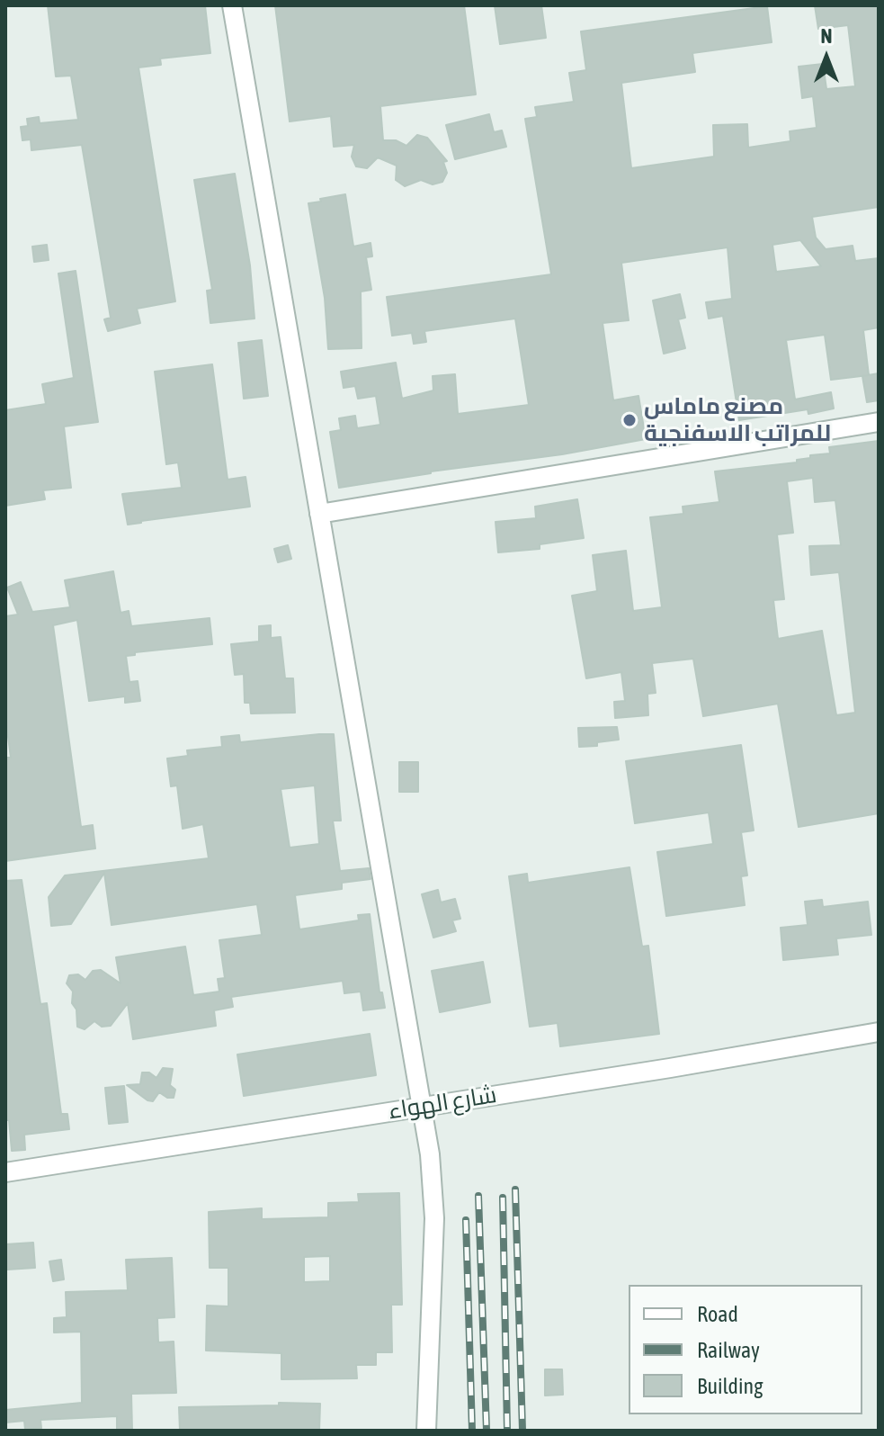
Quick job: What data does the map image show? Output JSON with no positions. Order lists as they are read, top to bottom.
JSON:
{
  "streets": {
    "street": ["شارع الهواء"]
  },
  "places": ["مصنع ماماس للمراتب الاسفنجية"],
  "legend": ["Road", "Railway", "Building"],
  "north": "top"
}
